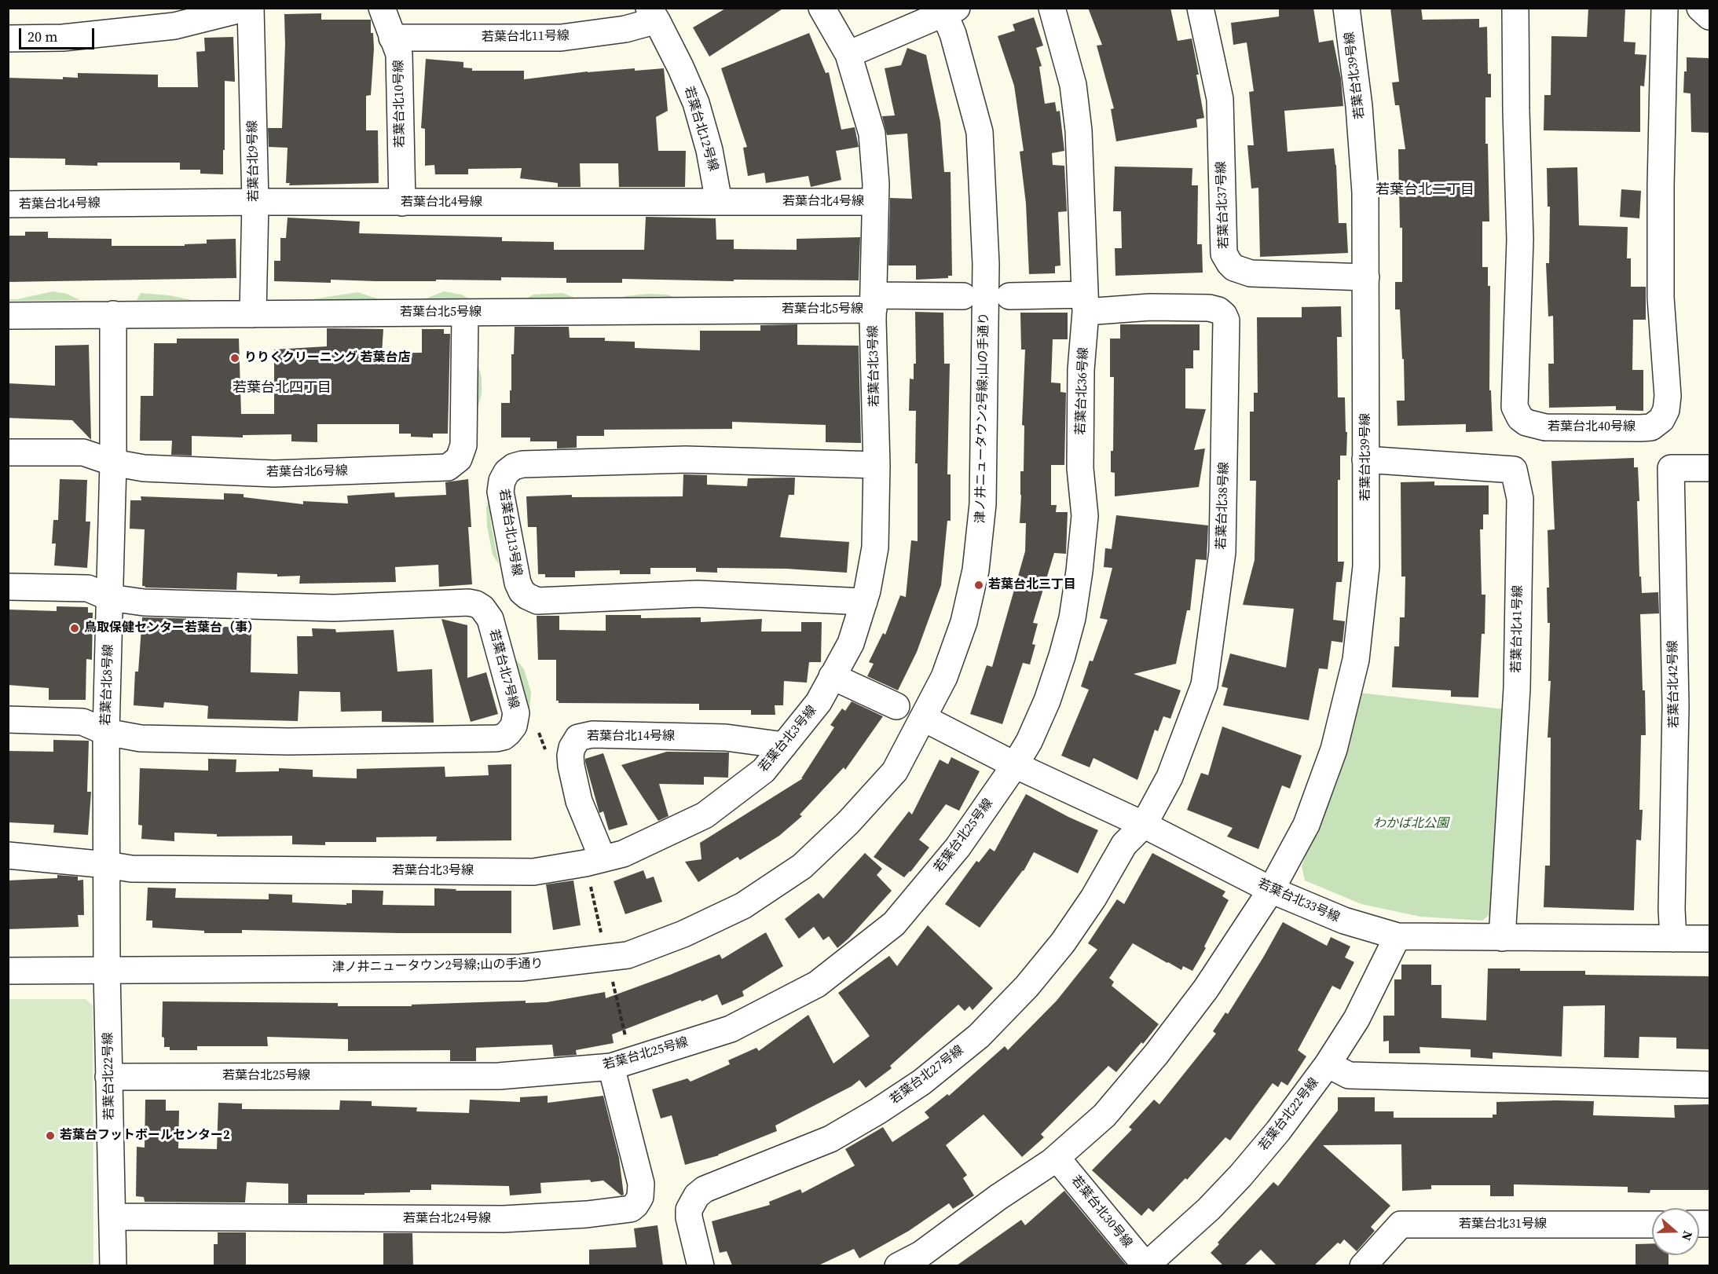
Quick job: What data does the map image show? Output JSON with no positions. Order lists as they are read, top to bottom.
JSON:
{
  "streets": {
    "street": [
      "若葉台北11号線",
      "若葉台北39号線",
      "若葉台北10号線",
      "若葉台北12号線",
      "若葉台北9号線",
      "若葉台北4号線",
      "若葉台北37号線",
      "若葉台北5号線",
      "若葉台北3号線",
      "若葉台北36号線",
      "津ノ井ニュータウン2号線;山の手通り",
      "若葉台北40号線",
      "若葉台北6号線",
      "若葉台北38号線",
      "若葉台北13号線",
      "若葉台北41号線",
      "若葉台北7号線",
      "若葉台北42号線",
      "若葉台北8号線",
      "若葉台北14号線",
      "若葉台北25号線",
      "若葉台北33号線",
      "若葉台北27号線",
      "若葉台北22号線",
      "若葉台北30号線",
      "若葉台北24号線",
      "若葉台北31号線"
    ]
  },
  "crossings": [
    ["若葉台北11号線", "若葉台北10号線"],
    ["若葉台北11号線", "若葉台北12号線"],
    ["若葉台北39号線", "若葉台北37号線"],
    ["若葉台北39号線", "若葉台北41号線"],
    ["若葉台北39号線", "若葉台北33号線"],
    ["若葉台北10号線", "若葉台北4号線"],
    ["若葉台北12号線", "若葉台北4号線"],
    ["若葉台北9号線", "若葉台北4号線"],
    ["若葉台北9号線", "若葉台北5号線"],
    ["若葉台北4号線", "若葉台北3号線"],
    ["若葉台北5号線", "若葉台北3号線"],
    ["若葉台北5号線", "若葉台北6号線"],
    ["若葉台北5号線", "若葉台北8号線"],
    ["若葉台北3号線", "若葉台北13号線"],
    ["若葉台北3号線", "若葉台北8号線"],
    ["若葉台北3号線", "若葉台北14号線"],
    ["若葉台北36号線", "若葉台北38号線"],
    ["若葉台北36号線", "若葉台北25号線"],
    ["若葉台北36号線", "若葉台北33号線"],
    ["津ノ井ニュータウン2号線;山の手通り", "若葉台北8号線"],
    ["津ノ井ニュータウン2号線;山の手通り", "若葉台北33号線"],
    ["津ノ井ニュータウン2号線;山の手通り", "若葉台北22号線"],
    ["若葉台北6号線", "若葉台北8号線"],
    ["若葉台北38号線", "若葉台北33号線"],
    ["若葉台北38号線", "若葉台北27号線"],
    ["若葉台北41号線", "若葉台北33号線"],
    ["若葉台北7号線", "若葉台北8号線"],
    ["若葉台北42号線", "若葉台北33号線"],
    ["若葉台北8号線", "若葉台北22号線"],
    ["若葉台北25号線", "若葉台北33号線"],
    ["若葉台北25号線", "若葉台北22号線"],
    ["若葉台北25号線", "若葉台北24号線"],
    ["若葉台北33号線", "若葉台北27号線"],
    ["若葉台北33号線", "若葉台北22号線"],
    ["若葉台北22号線", "若葉台北30号線"],
    ["若葉台北22号線", "若葉台北24号線"]
  ],
  "districts": ["若葉台北二丁目", "若葉台北四丁目"],
  "parks": ["わかば北公園"],
  "places": [
    "りりくクリーニング 若葉台店",
    "若葉台北三丁目",
    "鳥取保健センター若葉台（事）",
    "若葉台フットボールセンター2"
  ],
  "scale_bar": "20 m",
  "north": "right"
}
